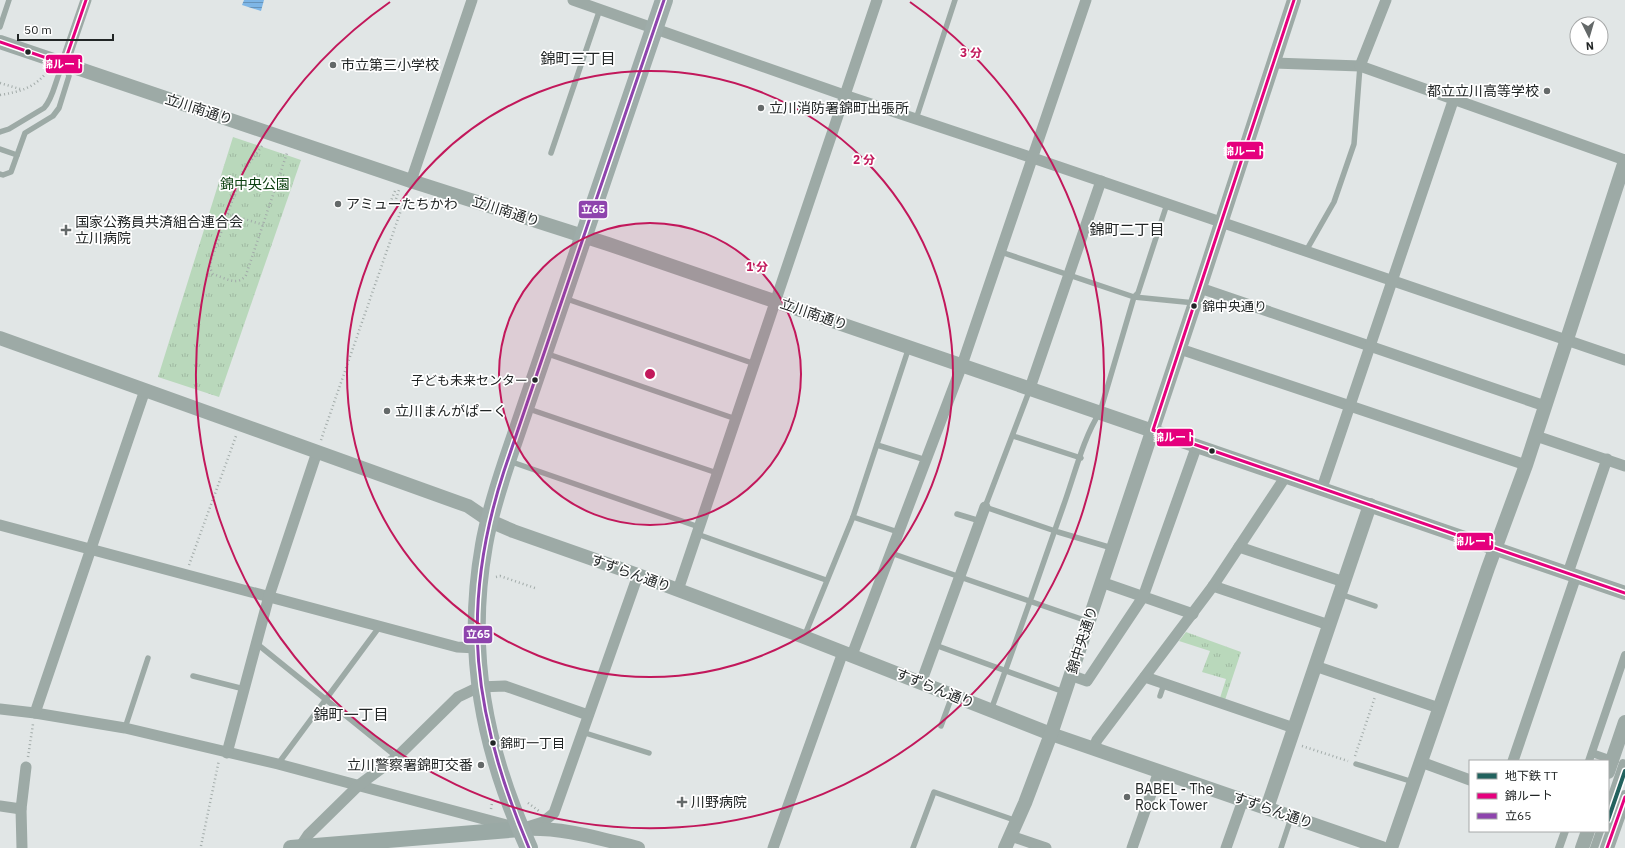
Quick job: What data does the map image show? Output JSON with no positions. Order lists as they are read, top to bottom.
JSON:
{
  "streets": {
    "street": ["立川南通り", "すずらん通り", "錦中央通り"]
  },
  "crossings": [
    ["立川南通り", "錦中央通り"],
    ["すずらん通り", "錦中央通り"]
  ],
  "districts": ["錦町三丁目", "錦町二丁目", "錦町一丁目"],
  "parks": ["錦中央公園"],
  "places": {
    "other": [
      "市立第三小学校",
      "都立立川高等学校",
      "立川消防署錦町出張所",
      "アミューたちかわ",
      "錦中央通り",
      "子ども未来センター",
      "立川まんがぱーく",
      "錦町一丁目",
      "立川警察署錦町交番",
      "BABEL - The Rock Tower"
    ],
    "health": ["国家公務員共済組合連合会 立川病院", "川野病院"]
  },
  "lines": ["transit line 錦ルート", "transit line 立65", "metro line TT"],
  "legend": ["地下鉄 TT", "錦ルート", "立65"],
  "scale_bar": "50 m",
  "north": "bottom",
  "rings": ["3 分", "2 分", "1 分"]
}
